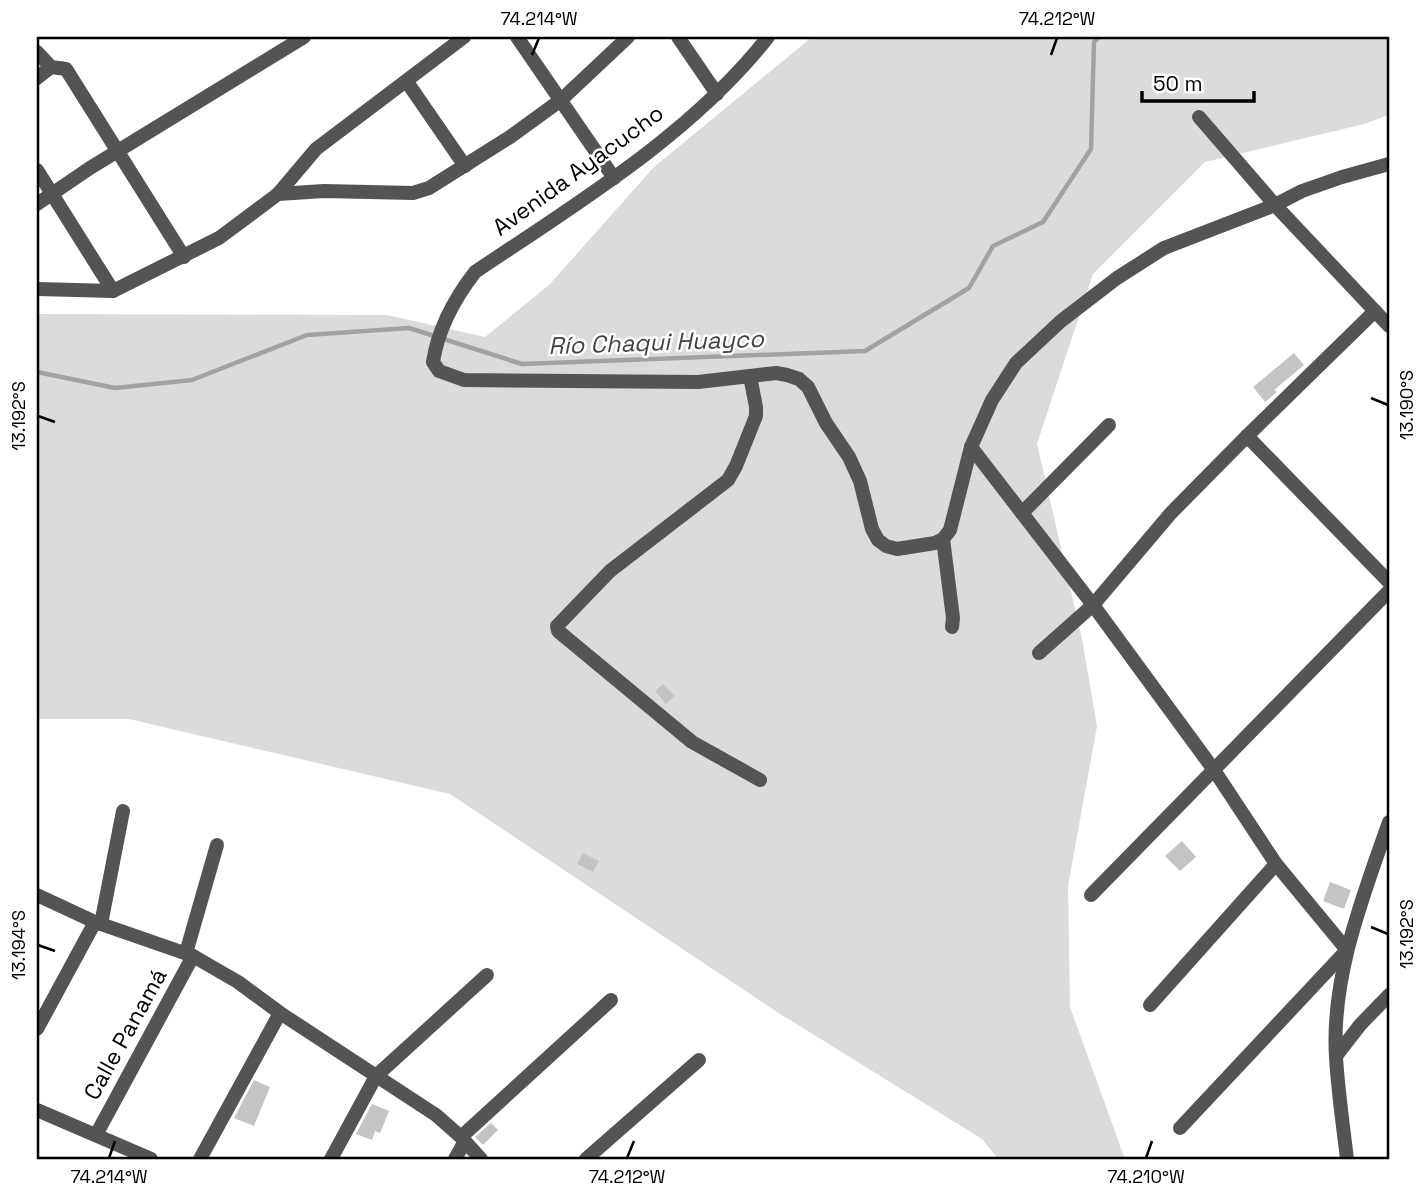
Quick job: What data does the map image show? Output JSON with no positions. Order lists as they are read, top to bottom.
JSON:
{
  "streets": {
    "street": ["Avenida Ayacucho", "Calle Panamá"]
  },
  "water": ["Río Chaqui Huayco"],
  "scale_bar": "50 m",
  "coordinates": [
    "74.214°W",
    "74.212°W",
    "13.190°S",
    "13.192°S",
    "13.194°S",
    "74.210°W"
  ]
}
